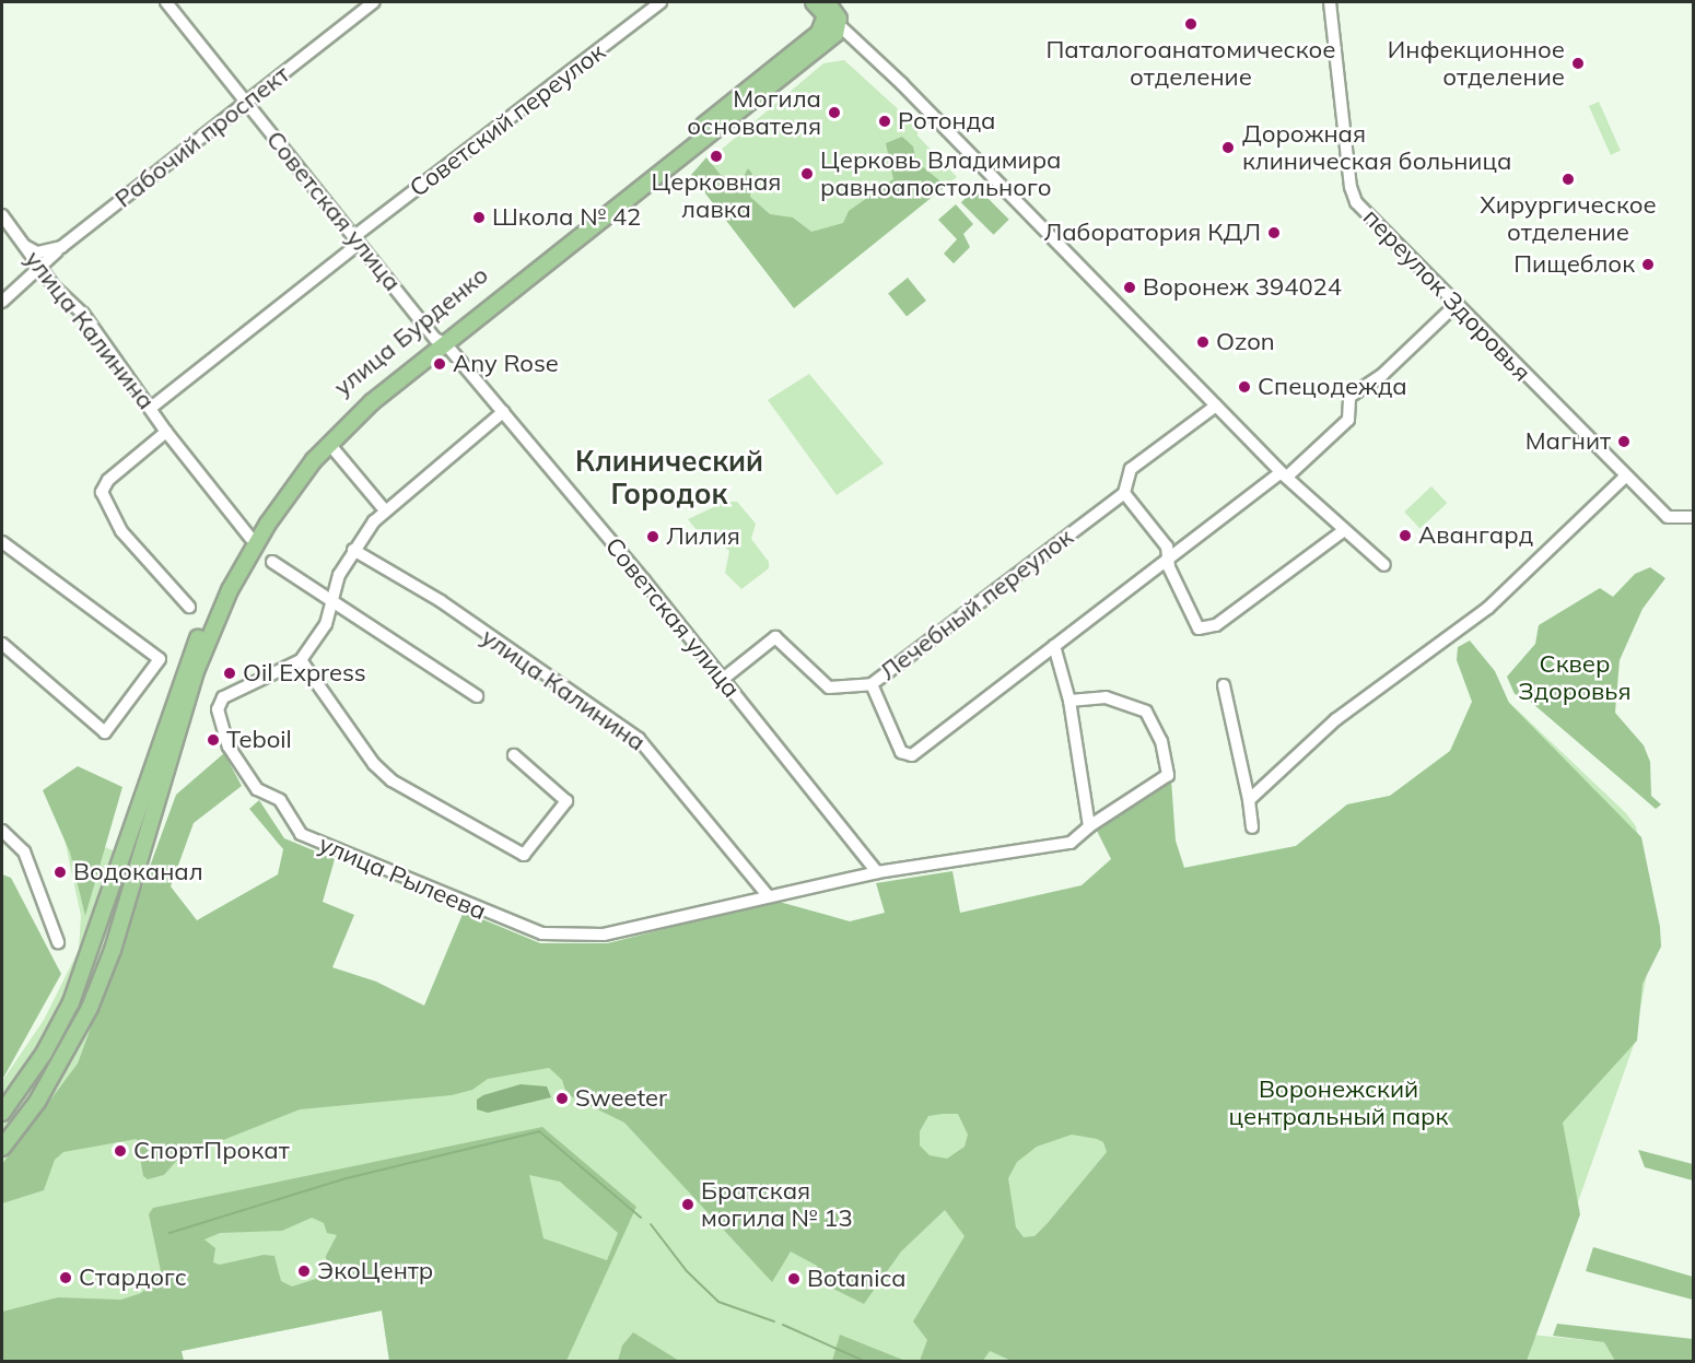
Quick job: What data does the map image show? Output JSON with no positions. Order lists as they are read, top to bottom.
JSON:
{
  "streets": {
    "main road": ["улица Бурденко"],
    "street": [
      "Советский переулок",
      "Рабочий проспект",
      "Советская улица",
      "переулок Здоровья",
      "улица Калинина",
      "Лечебный переулок",
      "улица Рылеева"
    ]
  },
  "crossings": [
    ["Советский переулок", "Советская улица"],
    ["Советский переулок", "улица Калинина"],
    ["Рабочий проспект", "Советская улица"],
    ["Рабочий проспект", "улица Калинина"],
    ["Советская улица", "улица Бурденко"],
    ["Советская улица", "Лечебный переулок"],
    ["Советская улица", "улица Рылеева"],
    ["улица Калинина", "улица Бурденко"],
    ["улица Калинина", "улица Рылеева"]
  ],
  "districts": ["Клинический Городок"],
  "parks": ["Сквер Здоровья", "Воронежский центральный парк"],
  "places": [
    "Паталогоанатомическое отделение",
    "Инфекционное отделение",
    "Могила основателя",
    "Ротонда",
    "Дорожная клиническая больница",
    "Церковная лавка",
    "Церковь Владимира равноапостольного",
    "Хирургическое отделение",
    "Школа № 42",
    "Лаборатория КДЛ",
    "Пищеблок",
    "Воронеж 394024",
    "Ozon",
    "Any Rose",
    "Спецодежда",
    "Магнит",
    "Авангард",
    "Лилия",
    "Oil Express",
    "Teboil",
    "Водоканал",
    "Sweeter",
    "СпортПрокат",
    "Братская могила № 13",
    "ЭкоЦентр",
    "Стардогс",
    "Botanica"
  ]
}
